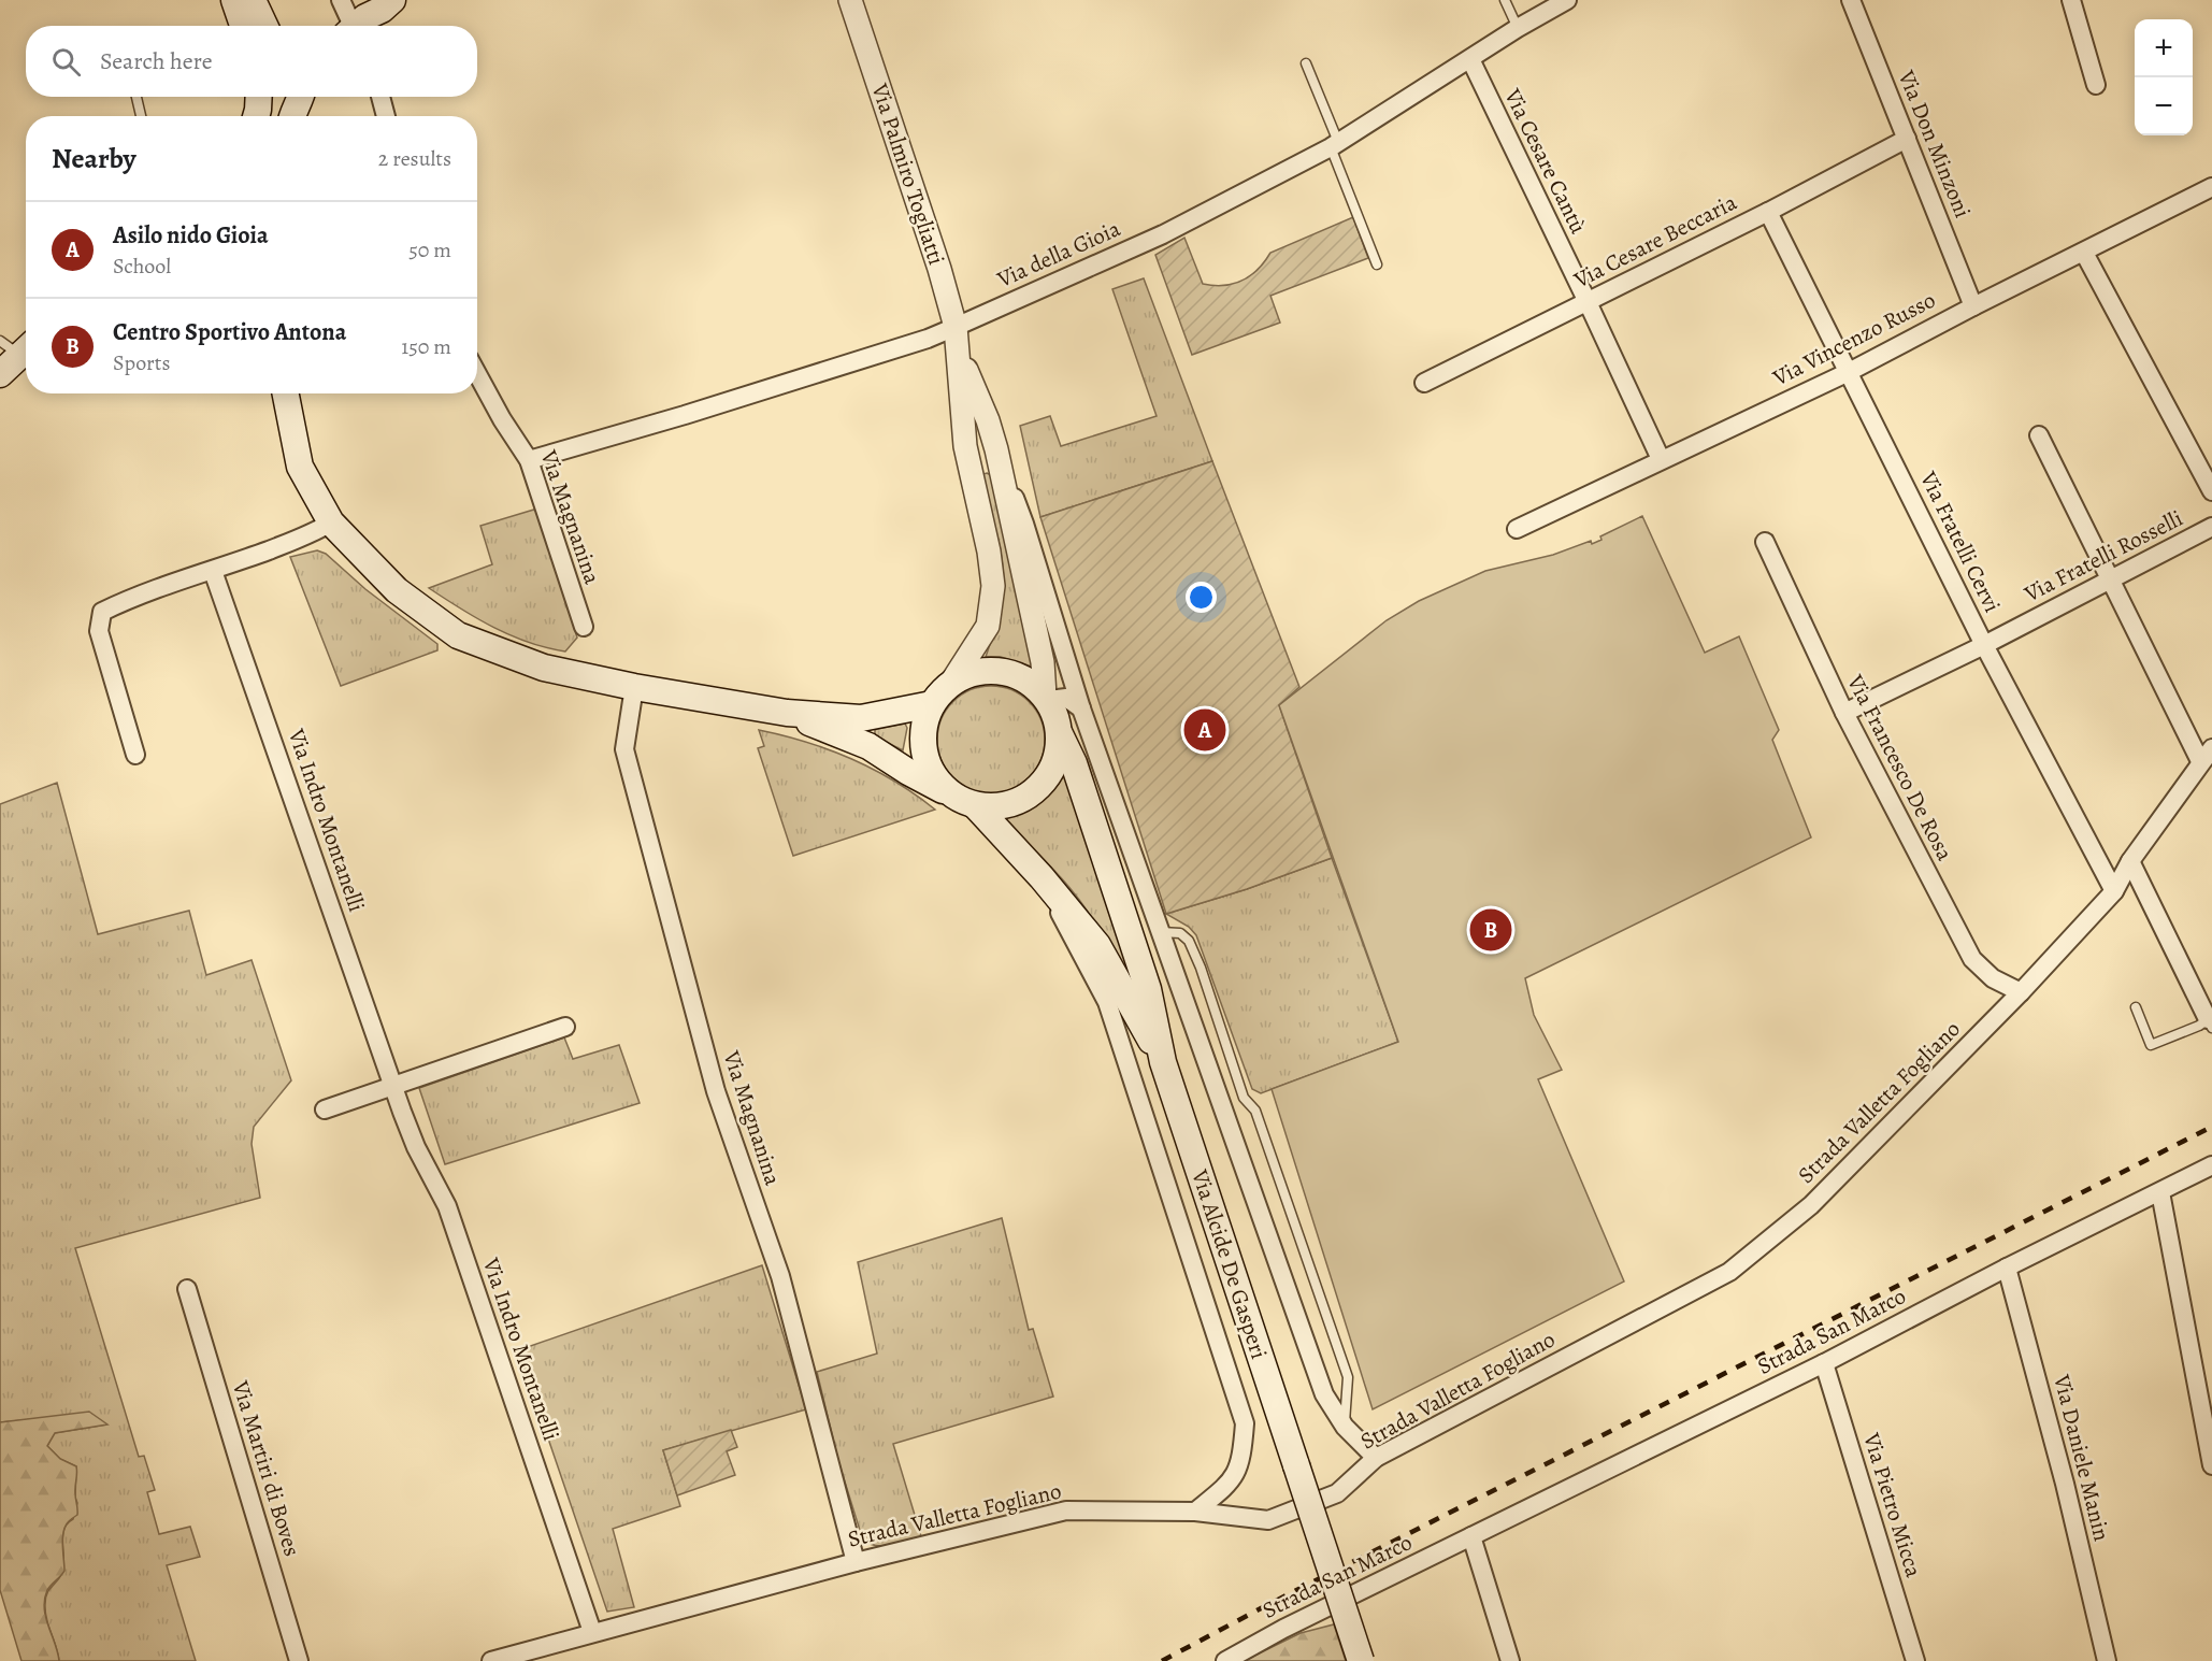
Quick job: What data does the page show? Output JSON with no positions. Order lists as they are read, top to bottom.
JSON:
{
  "streets": {
    "main road": ["Via Alcide De Gasperi"],
    "street": [
      "Via Don Minzoni",
      "Via Cesare Cantù",
      "Via Palmiro Togliatti",
      "Via Cesare Beccaria",
      "Via della Gioia",
      "Via Vincenzo Russo",
      "Via Magnanina",
      "Via Fratelli Cervi",
      "Via Fratelli Rosselli",
      "Via Francesco De Rosa",
      "Via Indro Montanelli",
      "Strada Valletta Fogliano",
      "Strada San Marco",
      "Via Daniele Manin",
      "Via Martiri di Boves",
      "Via Pietro Micca"
    ]
  },
  "crossings": [
    ["Via Don Minzoni", "Via Cesare Beccaria"],
    ["Via Don Minzoni", "Via Vincenzo Russo"],
    ["Via Cesare Cantù", "Via Cesare Beccaria"],
    ["Via Cesare Cantù", "Via della Gioia"],
    ["Via Cesare Cantù", "Via Vincenzo Russo"],
    ["Via Palmiro Togliatti", "Via della Gioia"],
    ["Via Palmiro Togliatti", "Via Alcide De Gasperi"],
    ["Via Cesare Beccaria", "Via Fratelli Cervi"],
    ["Via della Gioia", "Via Magnanina"],
    ["Via Vincenzo Russo", "Via Fratelli Cervi"],
    ["Via Magnanina", "Strada Valletta Fogliano"],
    ["Via Fratelli Cervi", "Via Fratelli Rosselli"],
    ["Via Fratelli Cervi", "Strada Valletta Fogliano"],
    ["Via Fratelli Rosselli", "Via Francesco De Rosa"],
    ["Via Francesco De Rosa", "Strada Valletta Fogliano"],
    ["Via Indro Montanelli", "Strada Valletta Fogliano"],
    ["Strada San Marco", "Via Daniele Manin"],
    ["Strada San Marco", "Via Pietro Micca"]
  ],
  "page": {
    "map_buttons": ["+", "−"],
    "search": "Search here",
    "heading": ["Nearby", "2 results"],
    "list": [
      {
        "mark": "A",
        "name": "Asilo nido Gioia",
        "note": "School",
        "value": "50 m"
      },
      {
        "mark": "B",
        "name": "Centro Sportivo Antona",
        "note": "Sports",
        "value": "150 m"
      }
    ],
    "pins": ["A", "B"]
  }
}
